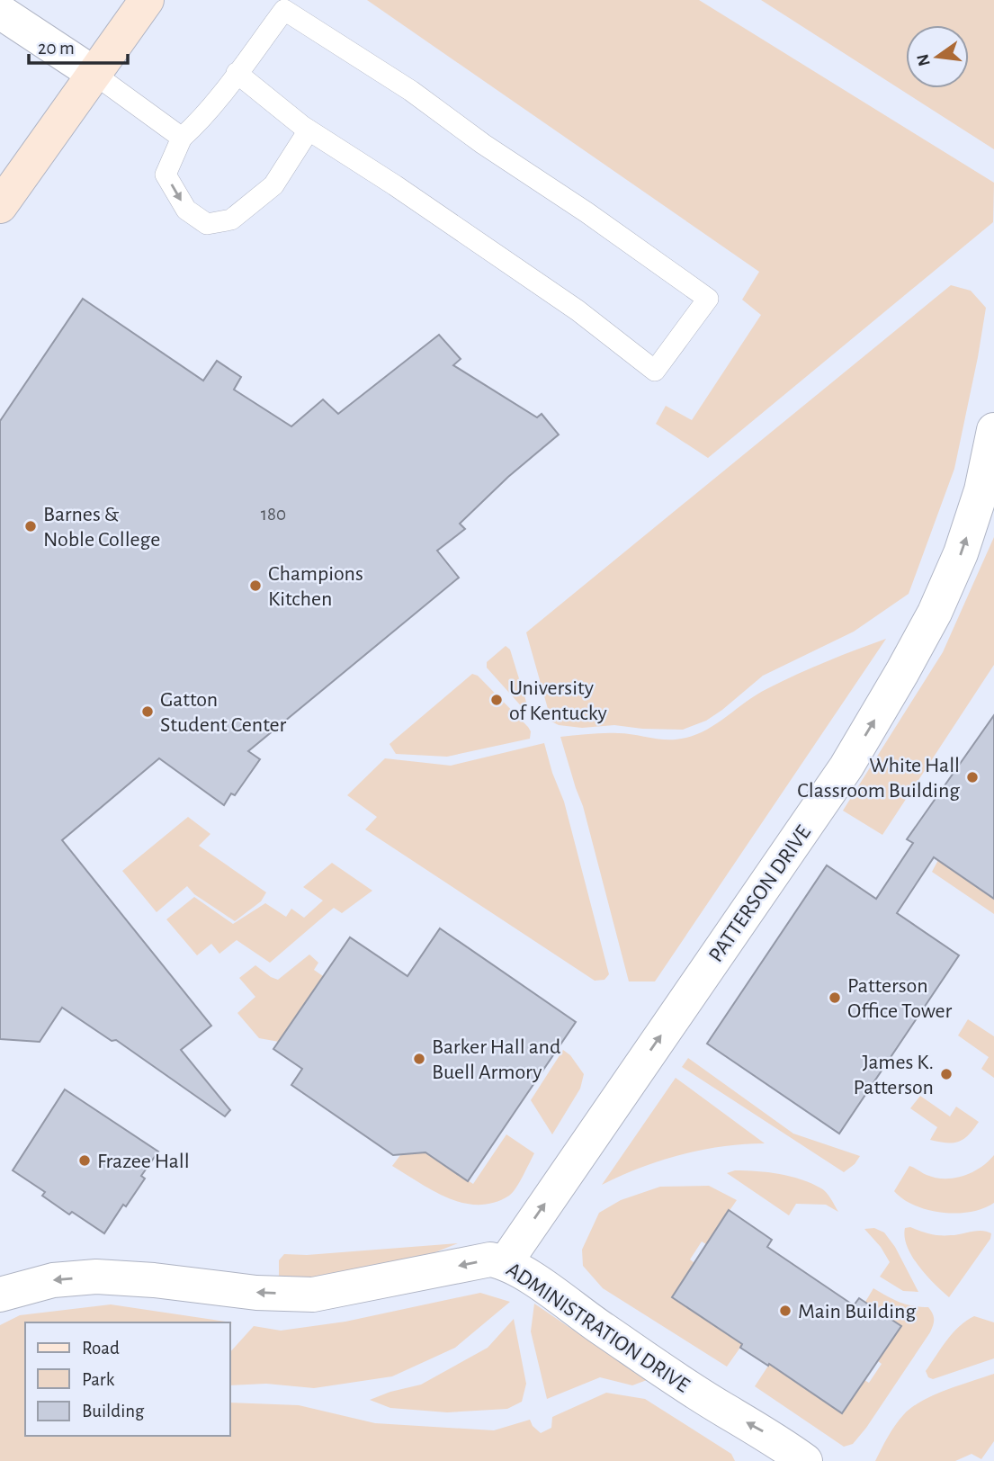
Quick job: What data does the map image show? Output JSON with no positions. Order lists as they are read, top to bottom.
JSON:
{
  "streets": {
    "street": ["PATTERSON DRIVE", "ADMINISTRATION DRIVE"]
  },
  "crossings": [
    ["PATTERSON DRIVE", "ADMINISTRATION DRIVE"]
  ],
  "one_way": ["PATTERSON DRIVE", "ADMINISTRATION DRIVE"],
  "places": [
    "Barnes & Noble College",
    "Champions Kitchen",
    "University of Kentucky",
    "Gatton Student Center",
    "White Hall Classroom Building",
    "Patterson Office Tower",
    "Barker Hall and Buell Armory",
    "James K. Patterson",
    "Frazee Hall",
    "Main Building"
  ],
  "house_numbers": ["180"],
  "legend": ["Road", "Park", "Building"],
  "scale_bar": "20 m",
  "north": "left"
}
